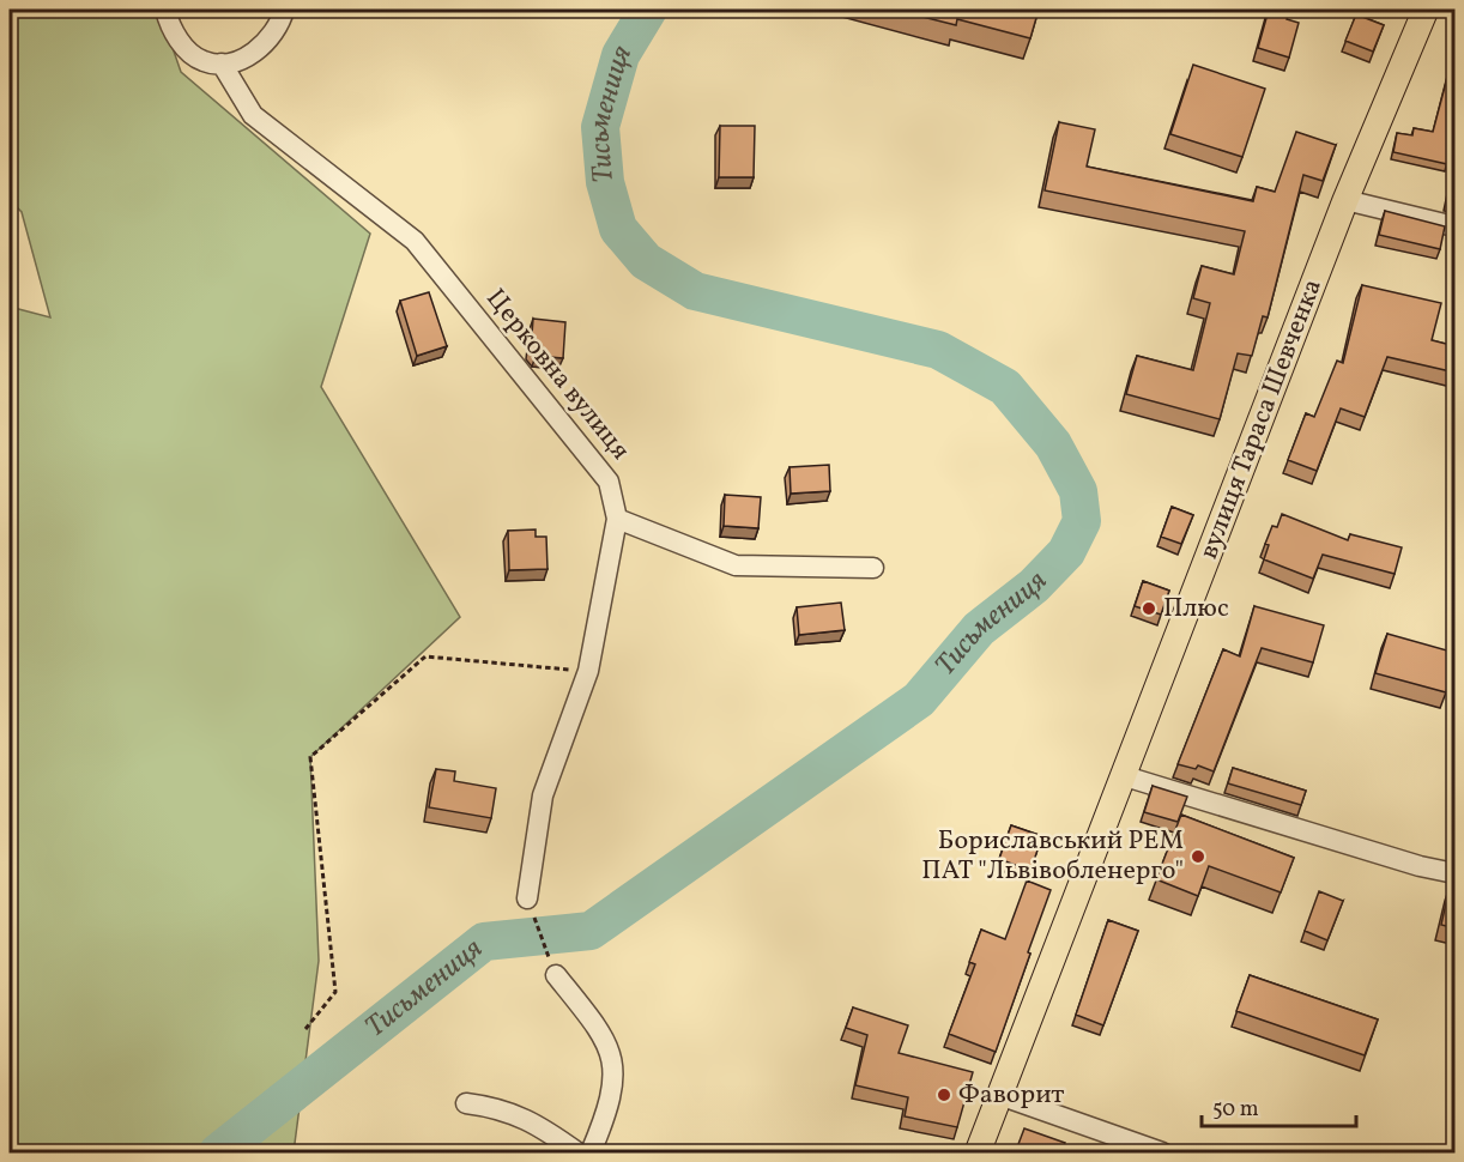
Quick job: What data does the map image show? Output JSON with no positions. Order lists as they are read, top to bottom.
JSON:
{
  "streets": {
    "main road": ["вулиця Тараса Шевченка"],
    "street": ["Церковна вулиця"]
  },
  "water": ["Тисьмениця"],
  "places": ["Плюс", "Бориславський РЕМ ПАТ \"Львівобленерго\"", "Фаворит"],
  "scale_bar": "50 m"
}
